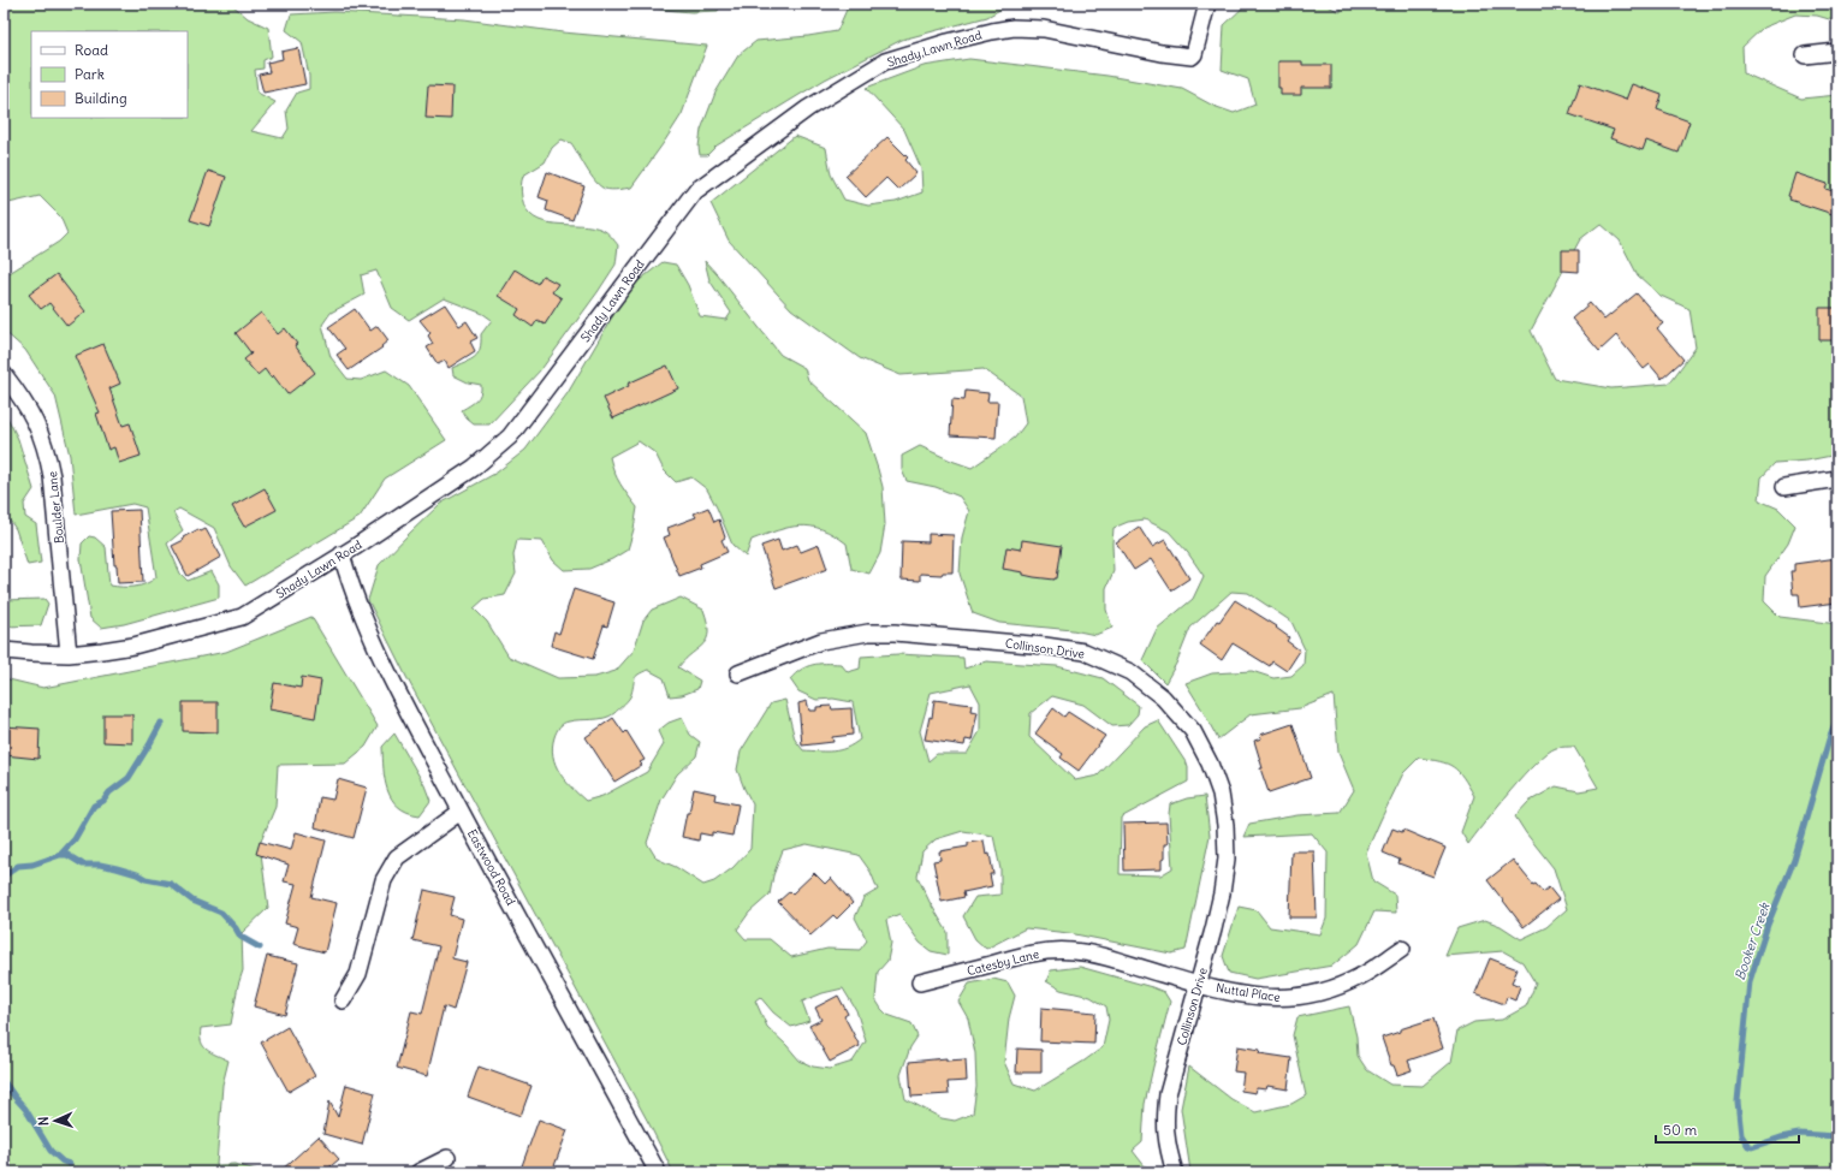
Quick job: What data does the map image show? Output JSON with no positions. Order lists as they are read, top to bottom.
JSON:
{
  "streets": {
    "street": [
      "Shady Lawn Road",
      "Boulder Lane",
      "Collinson Drive",
      "Eastwood Road",
      "Catesby Lane",
      "Nuttal Place"
    ]
  },
  "crossings": [
    ["Shady Lawn Road", "Boulder Lane"],
    ["Shady Lawn Road", "Eastwood Road"],
    ["Collinson Drive", "Catesby Lane"],
    ["Collinson Drive", "Nuttal Place"],
    ["Catesby Lane", "Nuttal Place"]
  ],
  "water": ["Booker Creek"],
  "legend": ["Road", "Park", "Building"],
  "scale_bar": "50 m",
  "north": "left"
}
